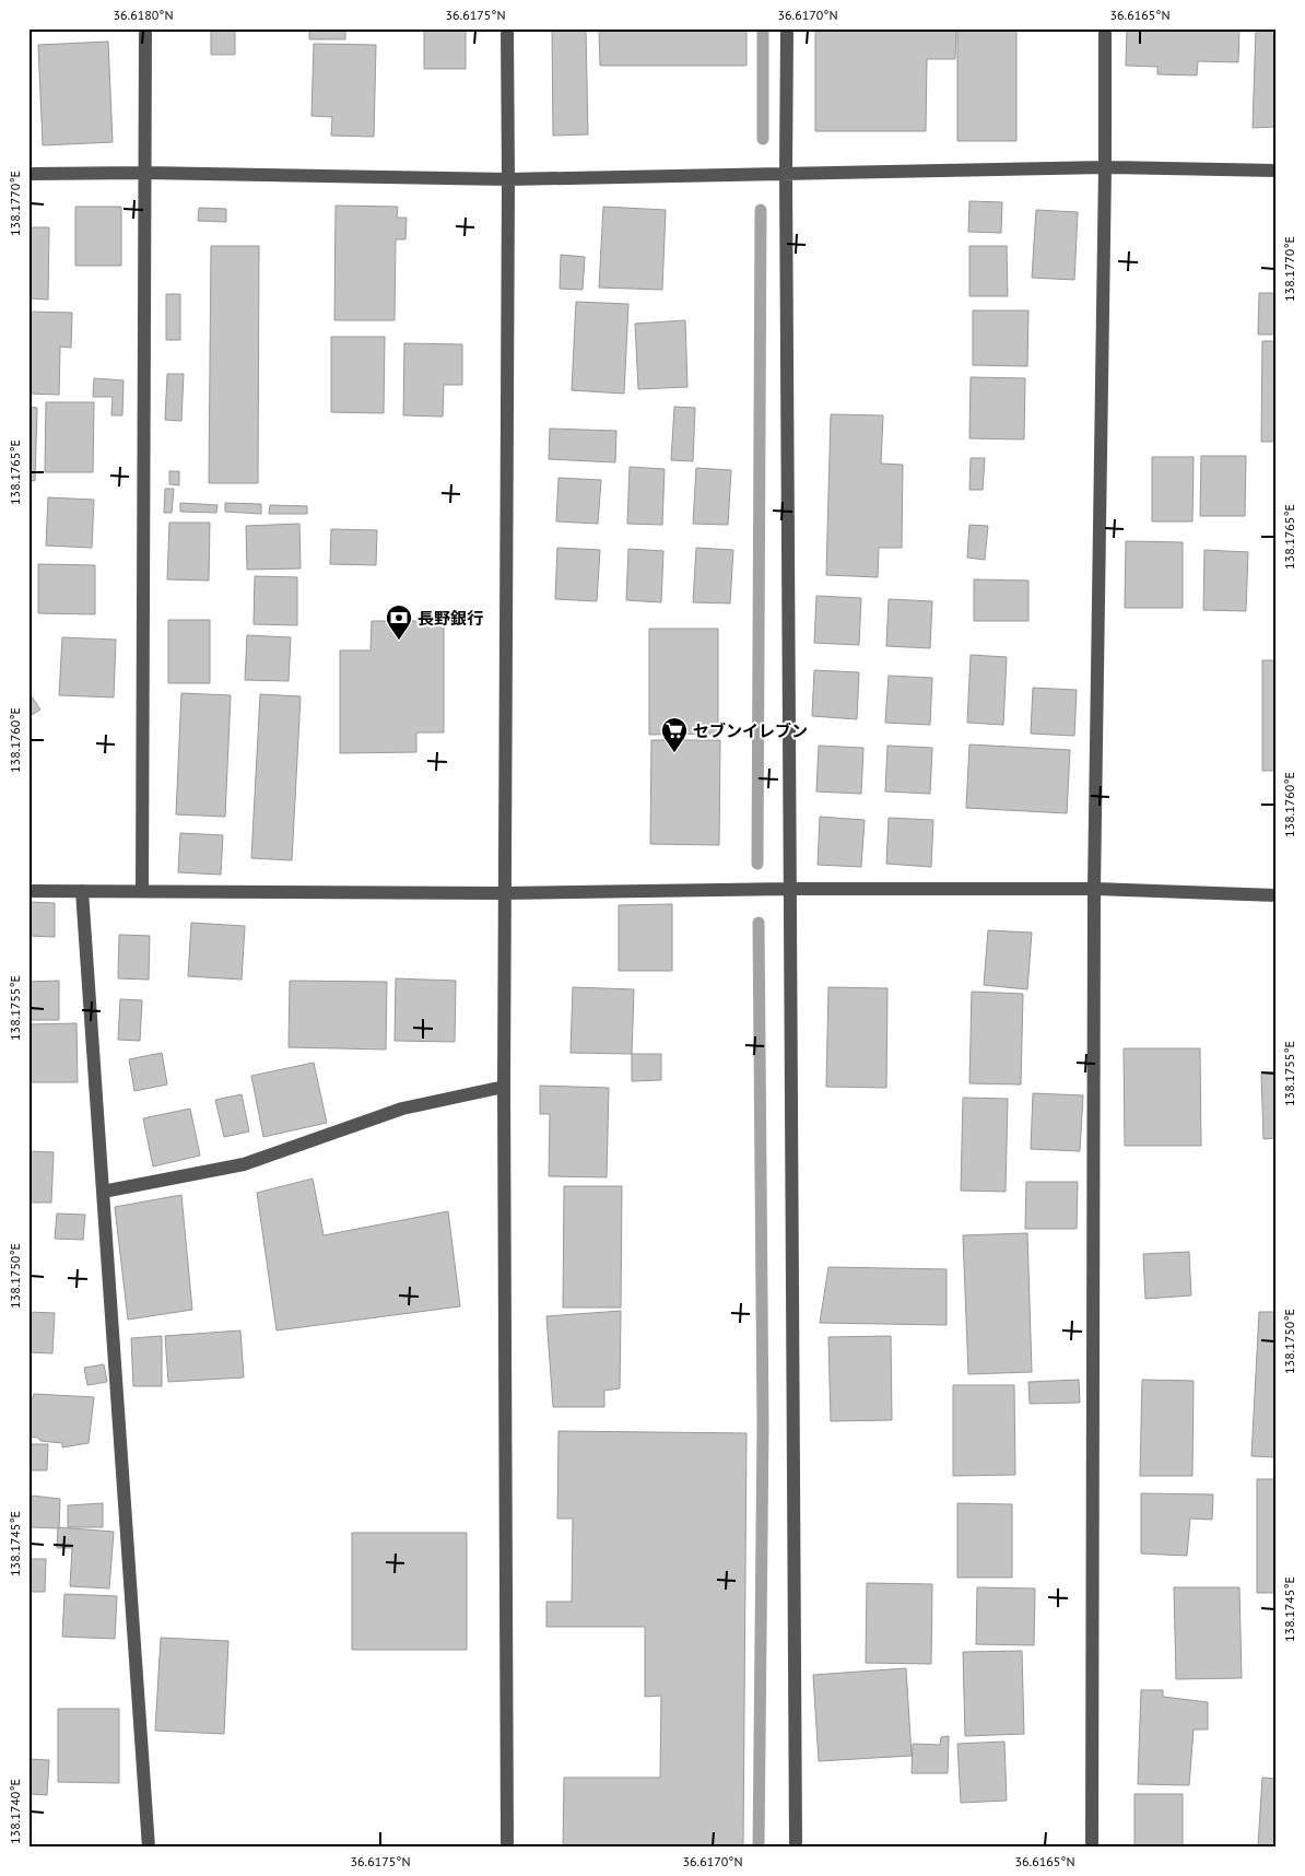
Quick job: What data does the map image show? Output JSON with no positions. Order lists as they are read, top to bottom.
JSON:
{
  "places": {
    "bank": ["長野銀行"],
    "supermarket": ["セブンイレブン"]
  },
  "coordinates": [
    "36.6180°N",
    "36.6175°N",
    "36.6170°N",
    "36.6165°N",
    "138.1770°E",
    "138.1765°E",
    "138.1760°E",
    "138.1755°E",
    "138.1750°E",
    "138.1745°E",
    "138.1740°E"
  ]
}
